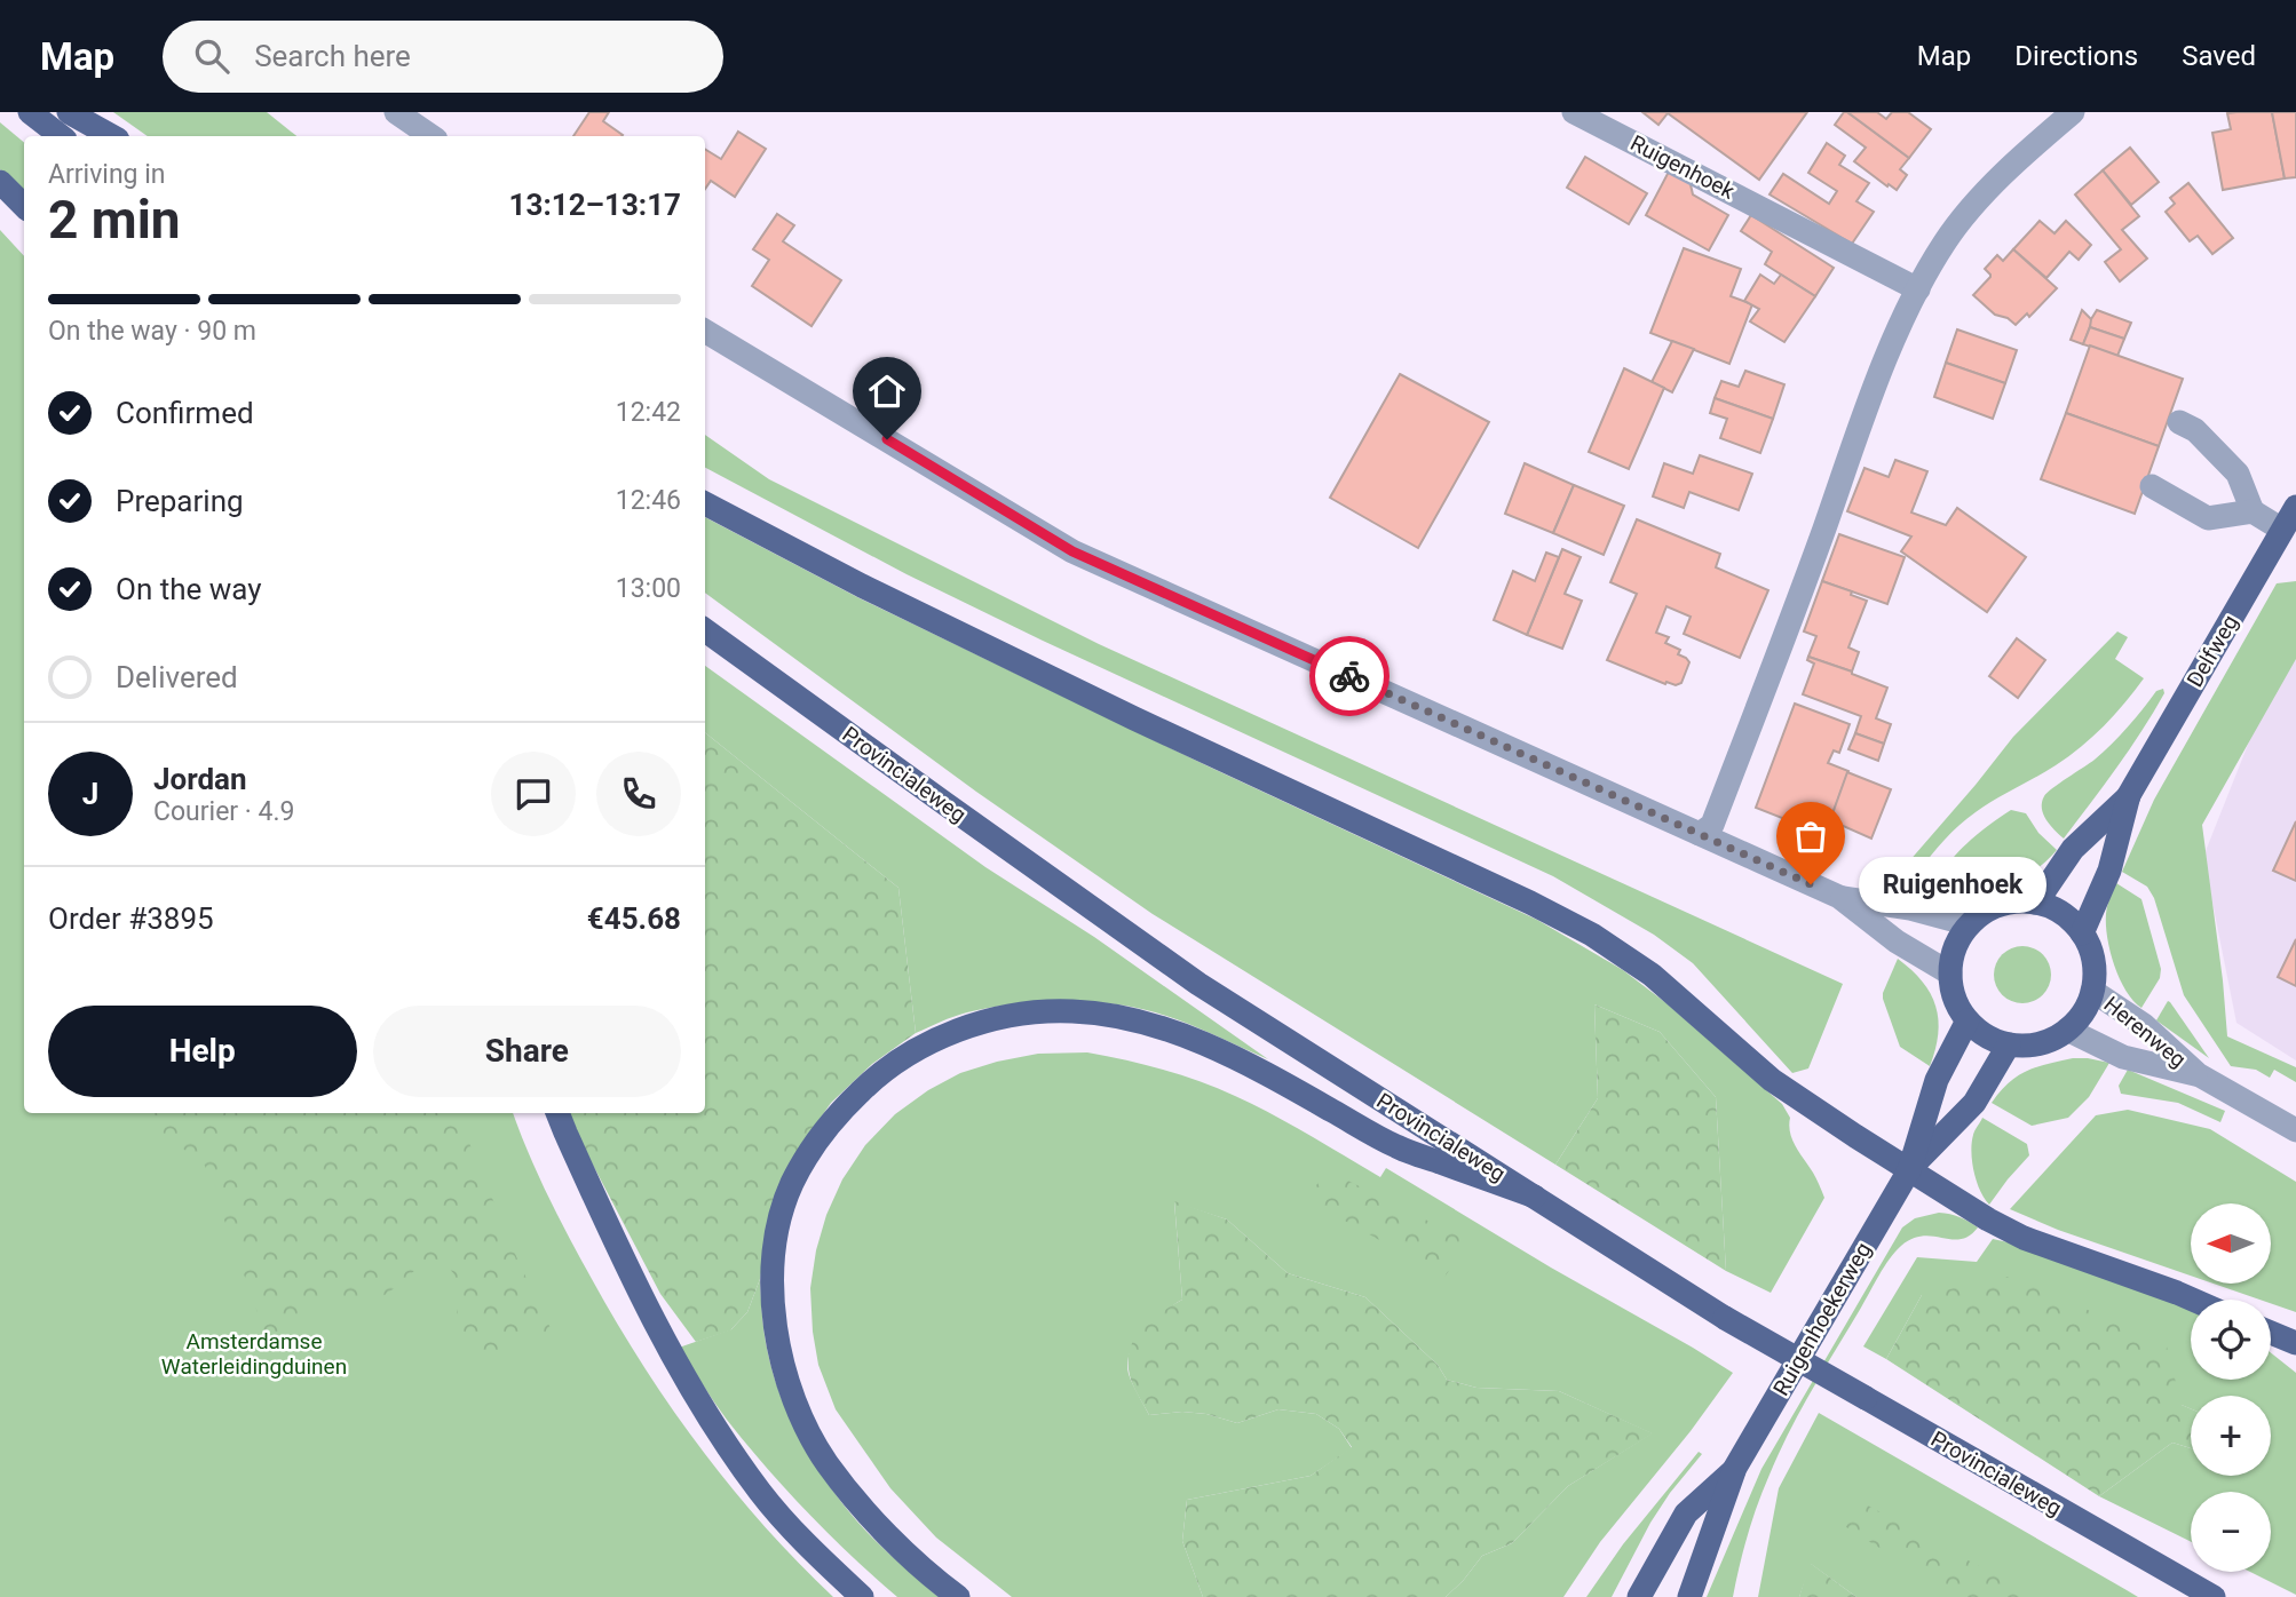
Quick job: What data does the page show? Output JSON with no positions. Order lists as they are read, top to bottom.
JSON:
{
  "streets": {
    "main road": ["Delfweg", "Provincialeweg", "Ruigenhoekerweg"],
    "street": ["Ruigenhoek", "Herenweg"]
  },
  "crossings": [
    ["Delfweg", "Herenweg"],
    ["Delfweg", "Ruigenhoekerweg"],
    ["Herenweg", "Ruigenhoekerweg"]
  ],
  "parks": ["Amsterdamse Waterleidingduinen"],
  "places": ["Ruigenhoek"],
  "north": "left",
  "page": {
    "header": "Map",
    "search": "Search here",
    "nav": ["Map", "Directions", "Saved"],
    "heading": ["2 min", "Arriving in", "13:12–13:17"],
    "panel": [
      "Jordan",
      "Courier · 4.9",
      "Order #3895",
      "€45.68"
    ],
    "bar": "On the way · 90 m",
    "list": [
      ["Confirmed", "12:42"],
      ["Preparing", "12:46"],
      ["On the way", "13:00"],
      "Delivered"
    ],
    "round": "J",
    "bubble": "Ruigenhoek",
    "buttons": ["Help", "Share"],
    "map_buttons": ["+", "−"]
  }
}
